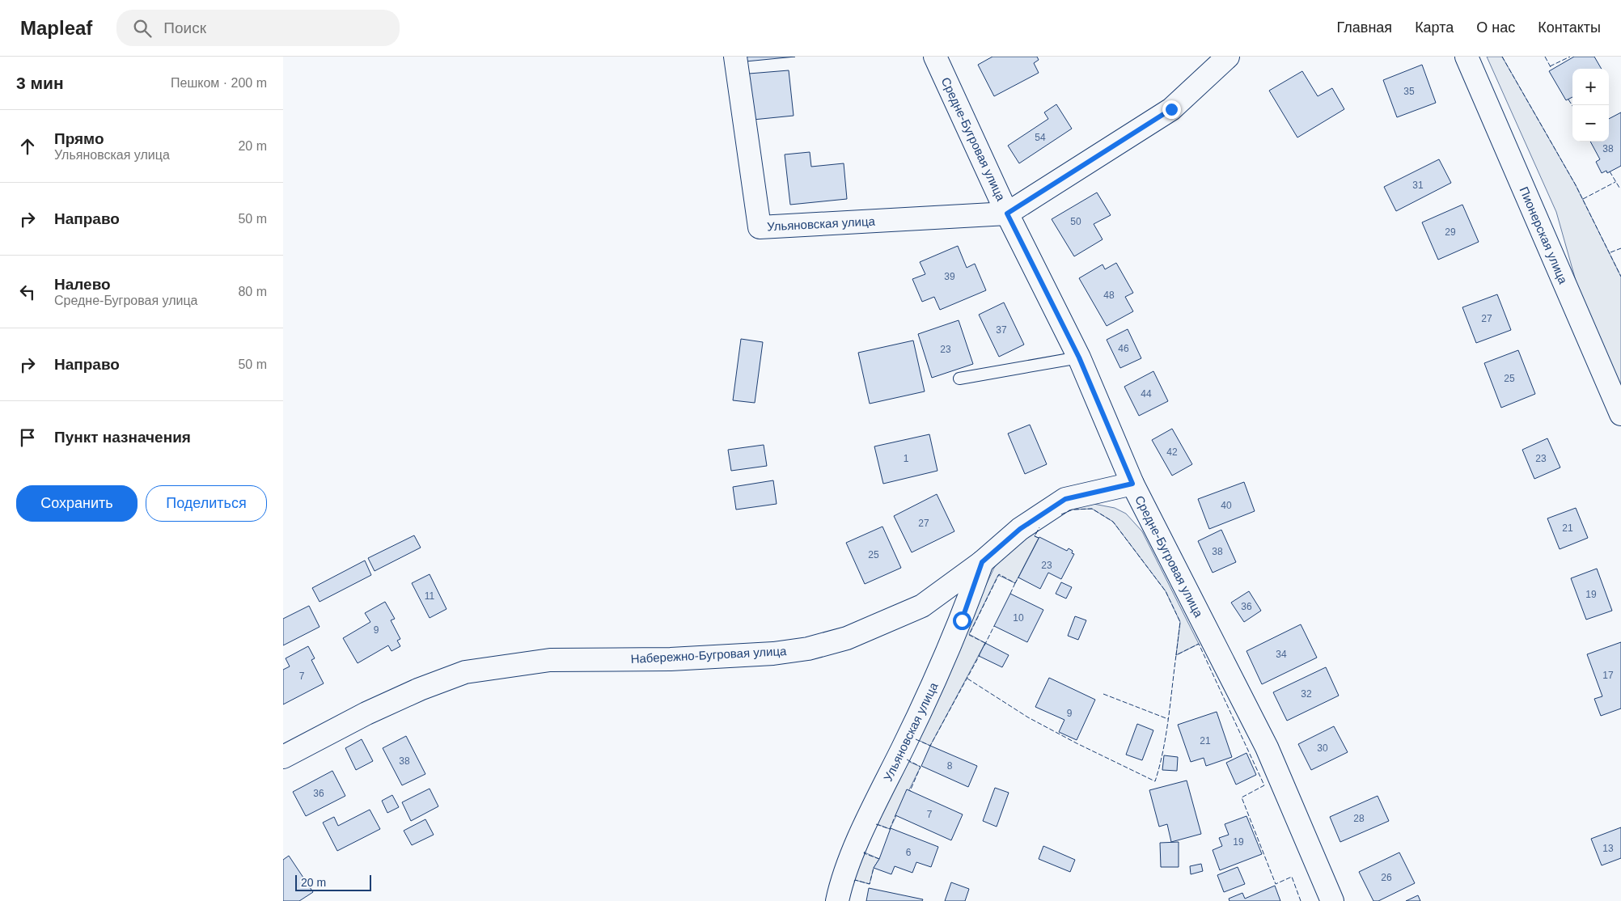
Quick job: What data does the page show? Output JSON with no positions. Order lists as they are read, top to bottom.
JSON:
{
  "streets": {
    "street": [
      "Средне-Бугровая улица",
      "Ульяновская улица",
      "Пионерская улица",
      "Набережно-Бугровая улица"
    ]
  },
  "crossings": [
    ["Средне-Бугровая улица", "Ульяновская улица"],
    ["Средне-Бугровая улица", "Набережно-Бугровая улица"],
    ["Ульяновская улица", "Набережно-Бугровая улица"]
  ],
  "house_numbers": [
    "35",
    "54",
    "38",
    "31",
    "50",
    "29",
    "39",
    "48",
    "27",
    "37",
    "46",
    "23",
    "25",
    "44",
    "42",
    "1",
    "23",
    "40",
    "27",
    "21",
    "38",
    "25",
    "23",
    "19",
    "11",
    "36",
    "10",
    "9",
    "34",
    "17",
    "7",
    "32",
    "9",
    "21",
    "30",
    "38",
    "8",
    "36",
    "7",
    "28",
    "19",
    "13",
    "6",
    "26"
  ],
  "scale_bar": "20 m",
  "page": {
    "header": "Mapleaf",
    "search": "Поиск",
    "nav": [
      "Главная",
      "Карта",
      "О нас",
      "Контакты"
    ],
    "heading": ["3 мин", "Пешком · 200 m"],
    "map_buttons": ["+", "−"],
    "list": [
      ["Прямо", "Ульяновская улица", "20 m"],
      ["Направо", "50 m"],
      ["Налево", "Средне-Бугровая улица", "80 m"],
      ["Направо", "50 m"],
      "Пункт назначения"
    ],
    "buttons": ["Сохранить", "Поделиться"],
    "scale": "20 m"
  }
}
